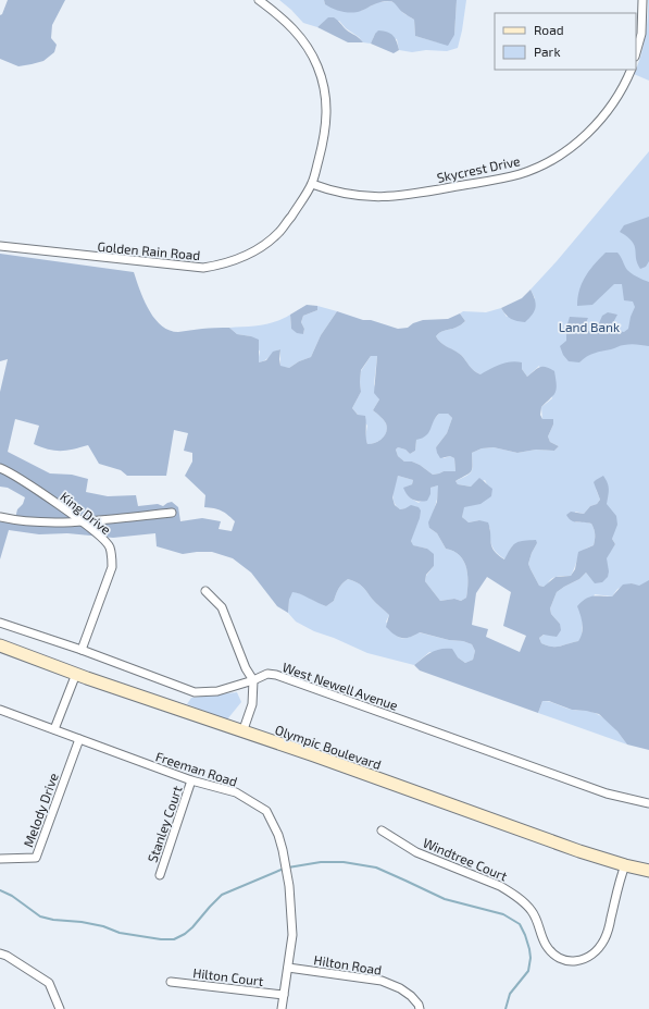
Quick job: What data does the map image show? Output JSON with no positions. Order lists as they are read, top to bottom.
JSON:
{
  "streets": {
    "main road": ["Olympic Boulevard"],
    "street": [
      "Skycrest Drive",
      "Golden Rain Road",
      "King Drive",
      "West Newell Avenue",
      "Freeman Road",
      "Melody Drive",
      "Stanley Court",
      "Windtree Court",
      "Hilton Road",
      "Hilton Court"
    ]
  },
  "crossings": [
    ["Skycrest Drive", "Golden Rain Road"],
    ["King Drive", "West Newell Avenue"],
    ["Olympic Boulevard", "Windtree Court"],
    ["Freeman Road", "Melody Drive"],
    ["Freeman Road", "Stanley Court"],
    ["Freeman Road", "Hilton Road"],
    ["Freeman Road", "Hilton Court"]
  ],
  "parks": ["Land Bank"],
  "legend": ["Road", "Park"]
}
